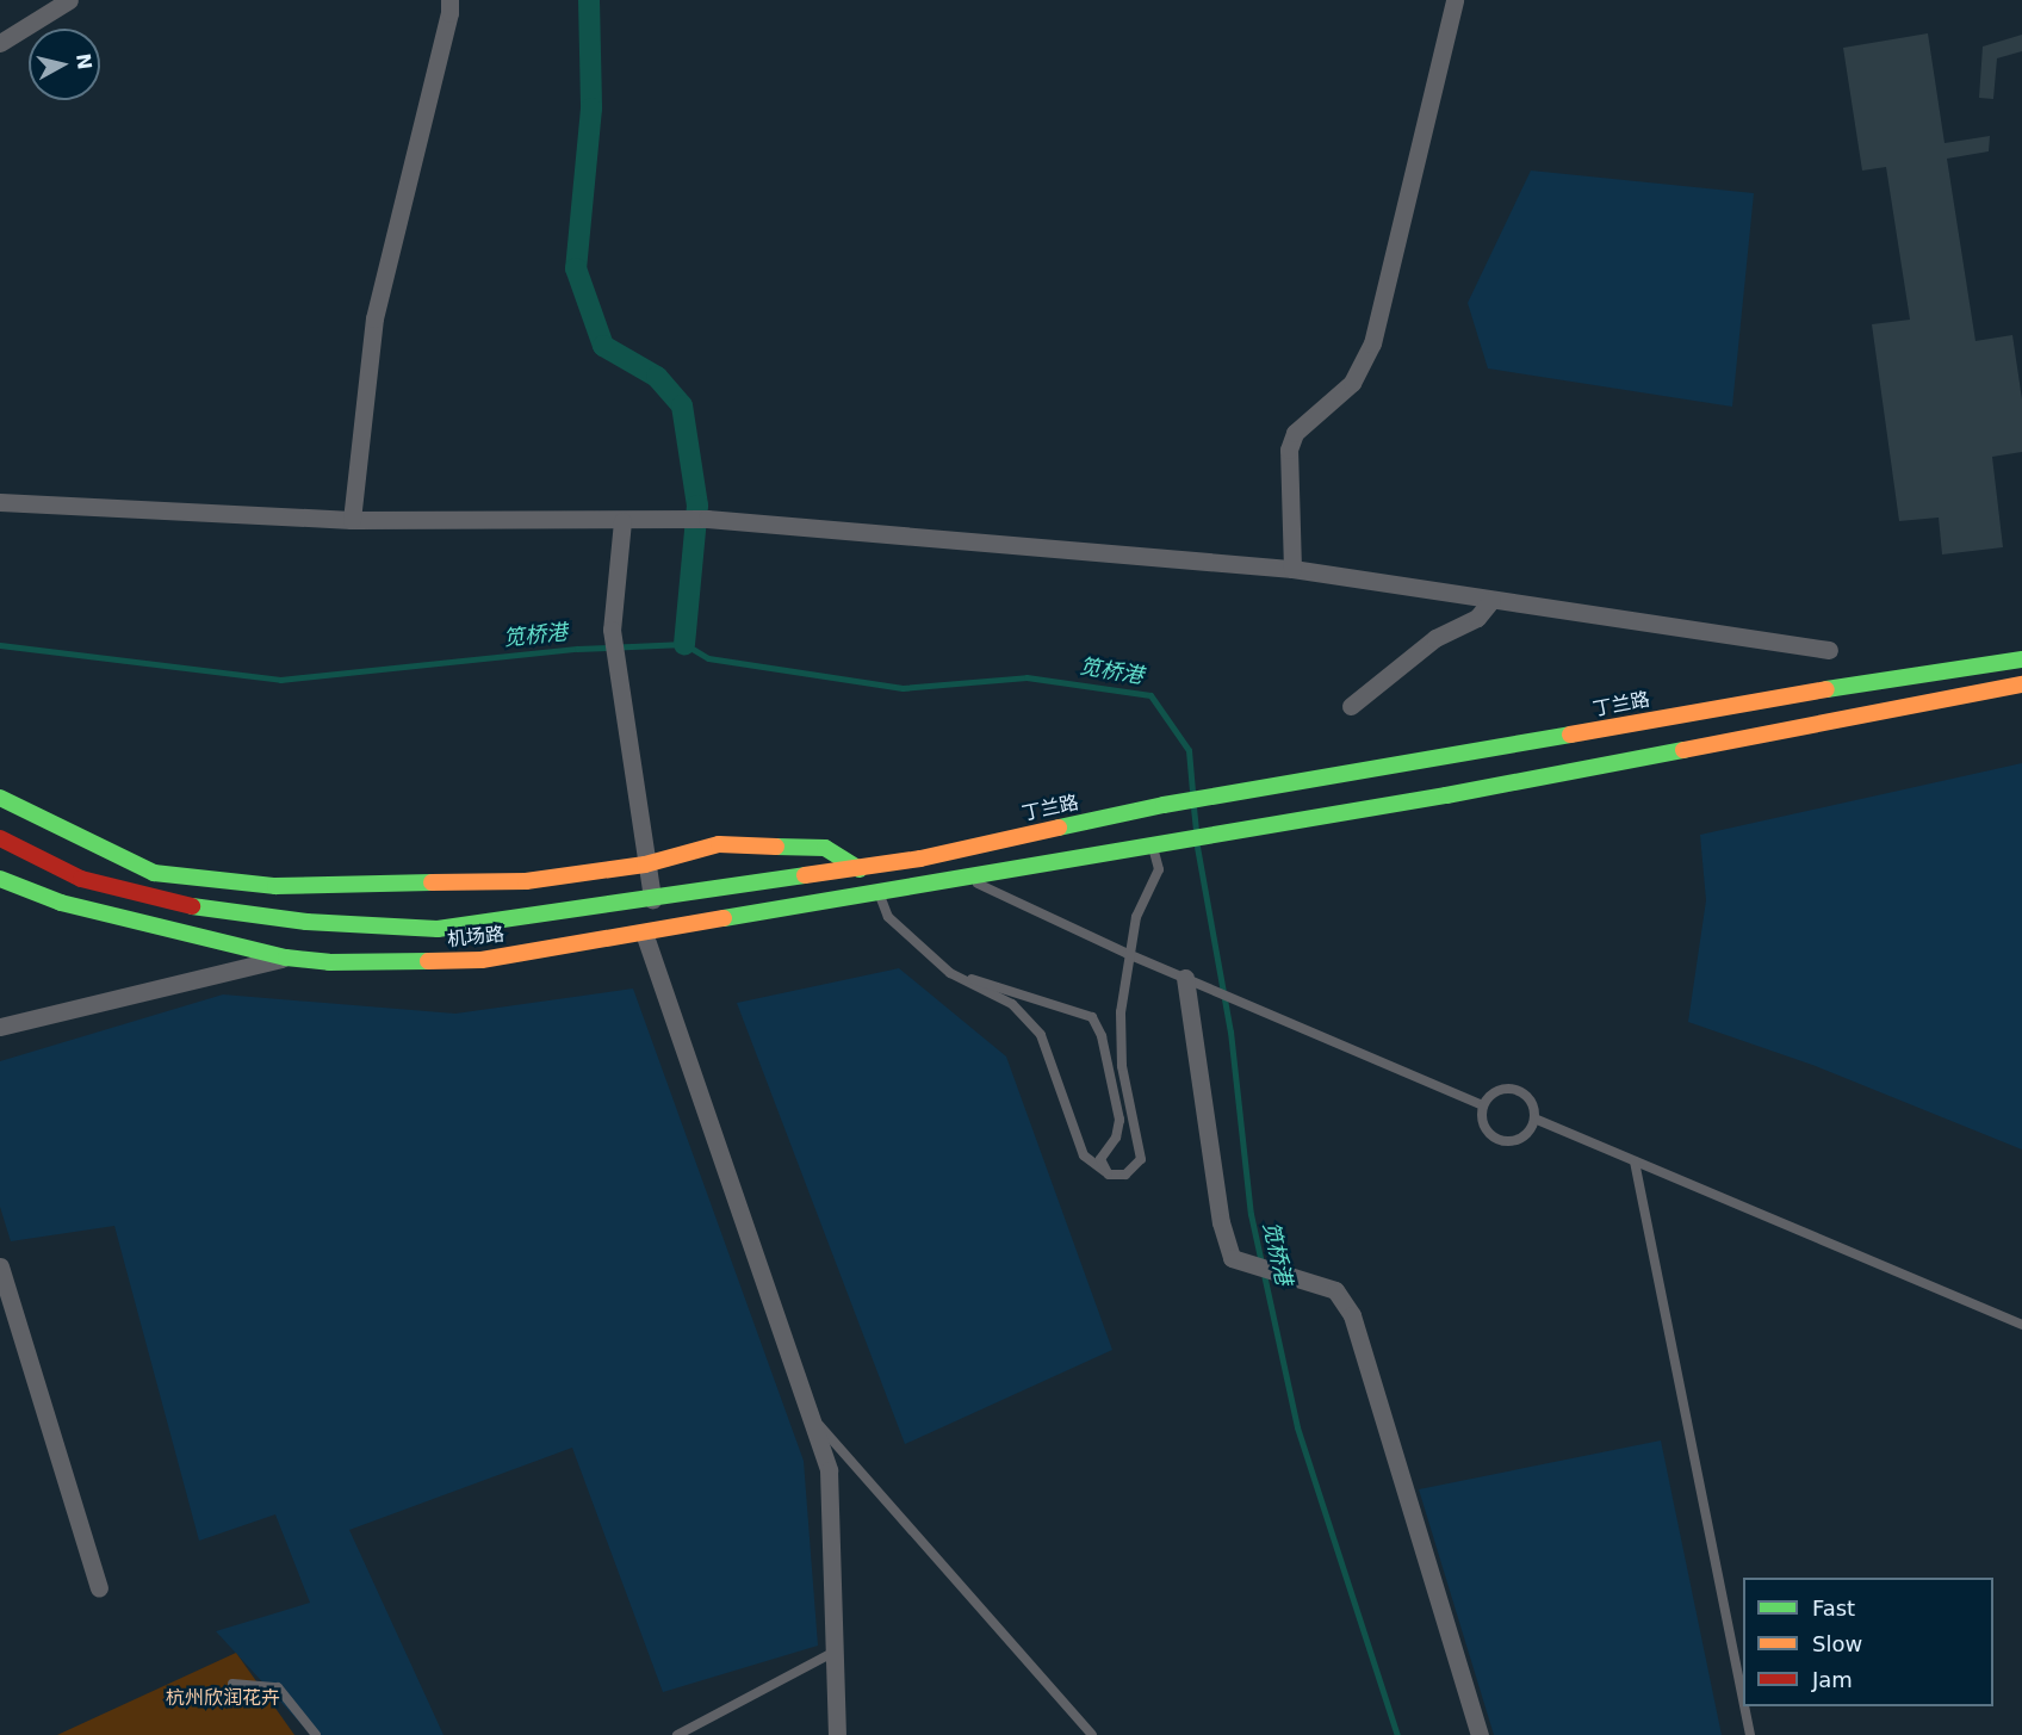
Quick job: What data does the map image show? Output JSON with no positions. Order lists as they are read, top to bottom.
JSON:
{
  "streets": {
    "main road": ["丁兰路", "机场路"]
  },
  "crossings": [
    ["丁兰路", "机场路"]
  ],
  "water": ["笕桥港"],
  "parks": ["杭州欣润花卉"],
  "legend": ["Fast", "Slow", "Jam"],
  "north": "right"
}
